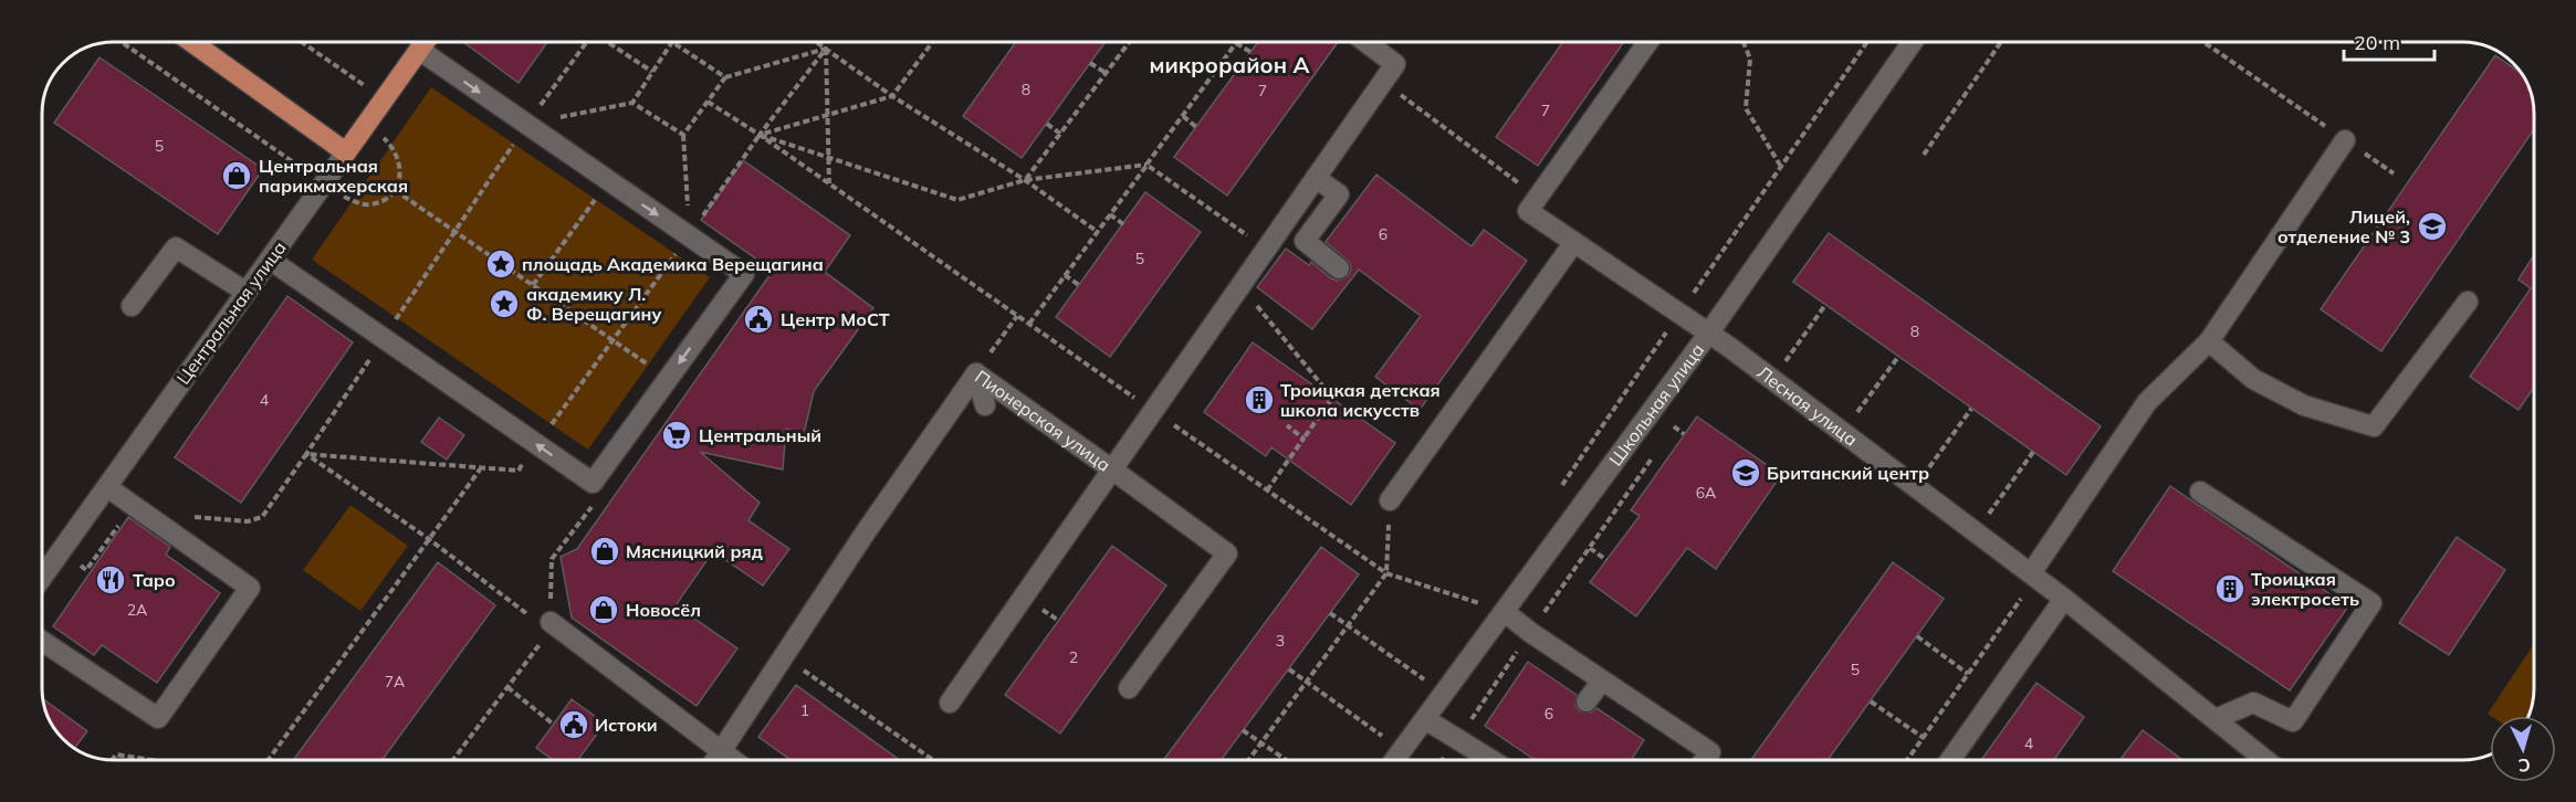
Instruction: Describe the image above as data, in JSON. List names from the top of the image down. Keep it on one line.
{"streets":{"main road":["Центральная улица"],"street":["Школьная улица","Лесная улица","Пионерская улица"]},"crossings":[["Школьная улица","Лесная улица"]],"districts":["микрорайон А"],"places":{"shop":["Центральная парикмахерская","Мясницкий ряд","Новосёл"],"school or university":["Лицей, отделение № 3","Британский центр"],"place":["площадь Академика Верещагина","академику Л. Ф. Верещагину"],"public building":["Центр МоСТ","Истоки"],"building":["Троицкая детская школа искусств","Троицкая электросеть"],"supermarket":["Центральный"],"restaurant":["Таро"]},"house_numbers":["8","7","7","5","6","5","8","4","6А","2А","3","2","5","7А","1","6","4"],"scale_bar":"20 m","north":"bottom"}
